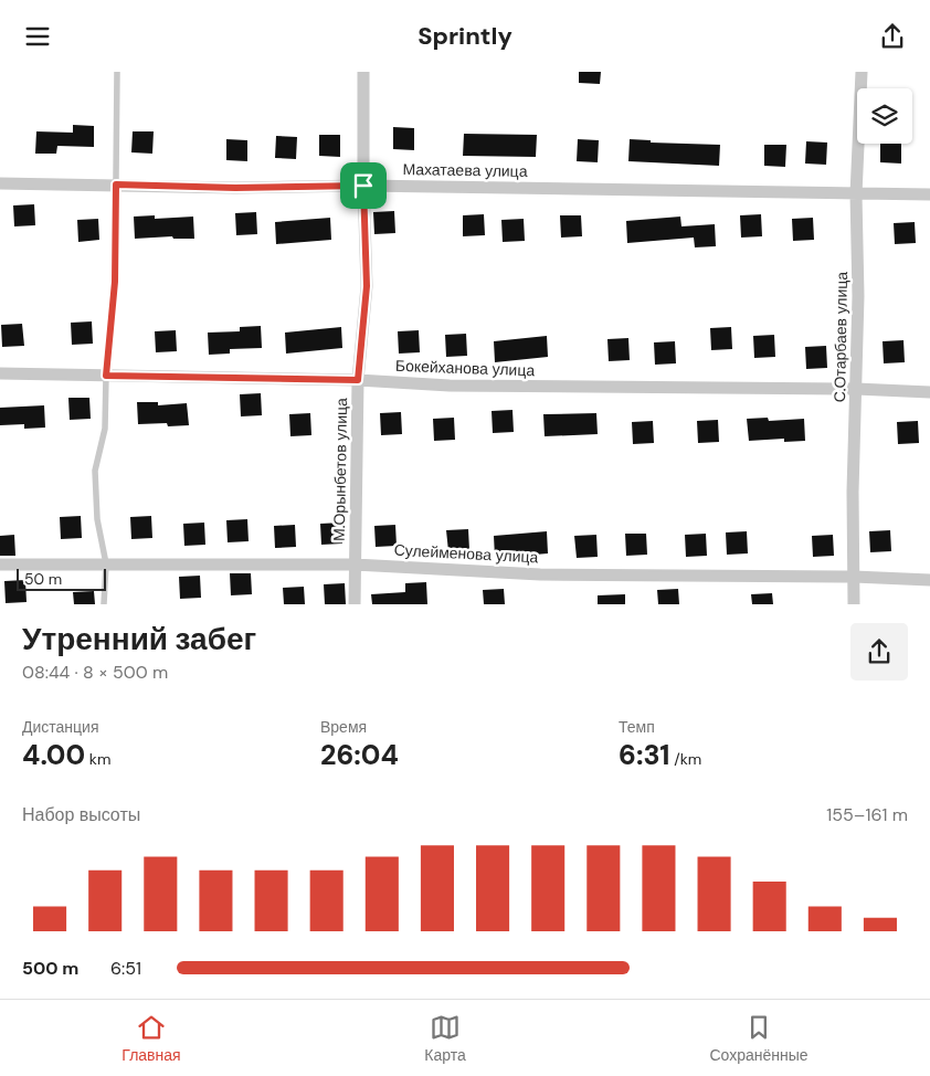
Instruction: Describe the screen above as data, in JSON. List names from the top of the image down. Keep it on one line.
{"streets":{"street":["Махатаева улица","С.Отарбаев улица","Бокейханова улица","М.Орынбетов улица","Сулейменова улица"]},"crossings":[["Махатаева улица","С.Отарбаев улица"],["Махатаева улица","М.Орынбетов улица"],["С.Отарбаев улица","Бокейханова улица"],["С.Отарбаев улица","Сулейменова улица"],["Бокейханова улица","М.Орынбетов улица"],["М.Орынбетов улица","Сулейменова улица"]],"scale_bar":"50 m","page":{"header":"Sprintly","scale":"50 m","heading":["Утренний забег","08:44 · 8 × 500 m"],"stats":[["Дистанция","4.00 km"],["Время","26:04"],["Темп","6:31 /km"]],"chart":["Набор высоты","155–161 m"],"list":[{"name":"500 m","note":"6:51"}],"tabs":["Главная","Карта","Сохранённые"]}}
